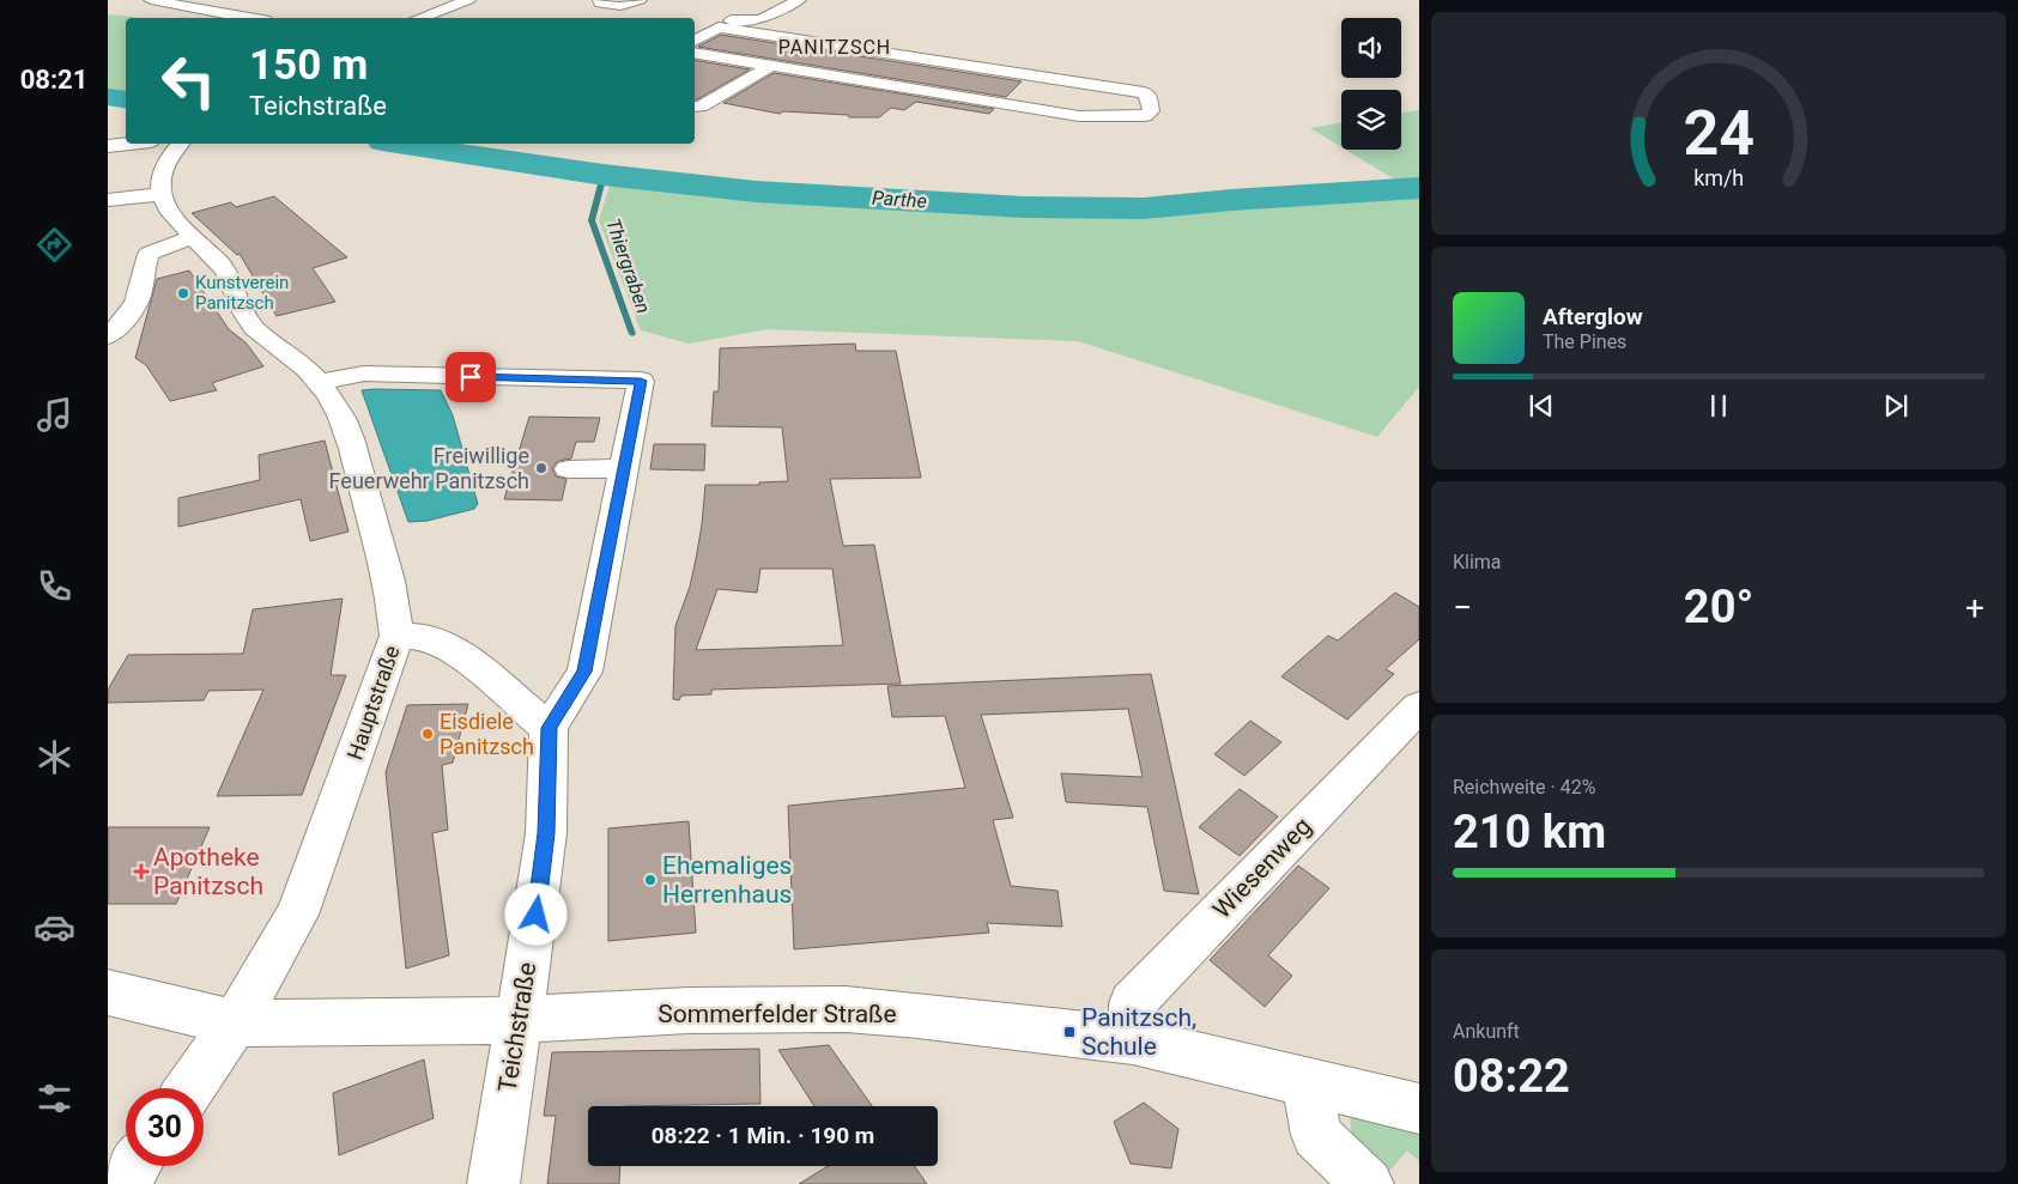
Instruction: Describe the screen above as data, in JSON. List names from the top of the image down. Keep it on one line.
{"streets":{"street":["Hauptstraße","Wiesenweg","Sommerfelder Straße","Teichstraße"]},"crossings":[["Hauptstraße","Sommerfelder Straße"],["Wiesenweg","Sommerfelder Straße"],["Sommerfelder Straße","Teichstraße"]],"districts":["PANITZSCH"],"water":["Parthe","Thiergraben"],"places":{"other":["Kunstverein Panitzsch","Freiwillige Feuerwehr Panitzsch","Eisdiele Panitzsch","Ehemaliges Herrenhaus"],"health":["Apotheke Panitzsch"],"transit":["Panitzsch, Schule"]},"page":{"tabs":"08:21","turn":["150 m","Teichstraße"],"song":["Afterglow","The Pines"],"tile":["Klima",["Reichweite · 42%","210 km"],["Ankunft","08:22"]],"heat":["−","20°","+"],"limit":"30","trip":"08:22 · 1 Min. · 190 m","gauge":["24","km/h"]}}
